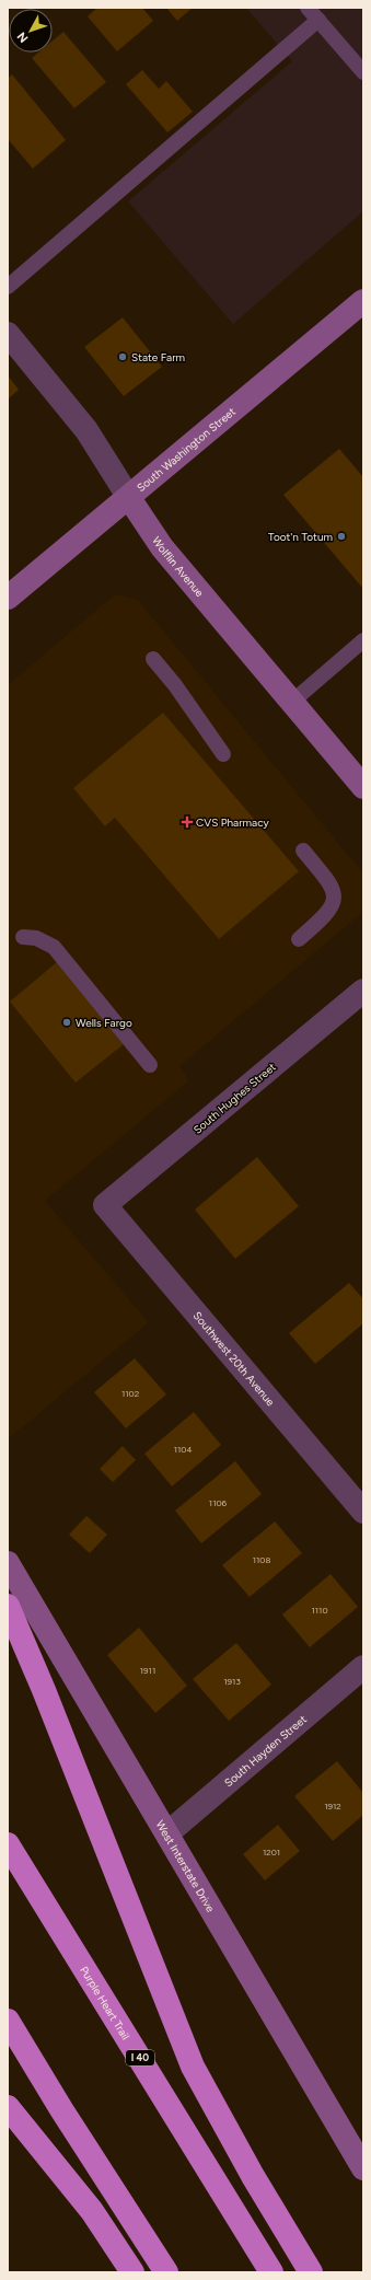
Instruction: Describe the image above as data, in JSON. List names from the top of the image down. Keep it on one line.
{"streets":{"highway":["Purple Heart Trail","I 40"],"main road":["South Washington Street","Wolflin Avenue","West Interstate Drive"],"street":["South Hughes Street","Southwest 20th Avenue","South Hayden Street"]},"crossings":[["South Washington Street","Wolflin Avenue"],["South Hughes Street","Southwest 20th Avenue"],["South Hayden Street","West Interstate Drive"]],"places":{"other":["State Farm","Toot'n Totum","Wells Fargo"],"health":["CVS Pharmacy"]},"house_numbers":["1102","1104","1106","1108","1110","1911","1913","1912","1201"],"north":"bottom left"}
